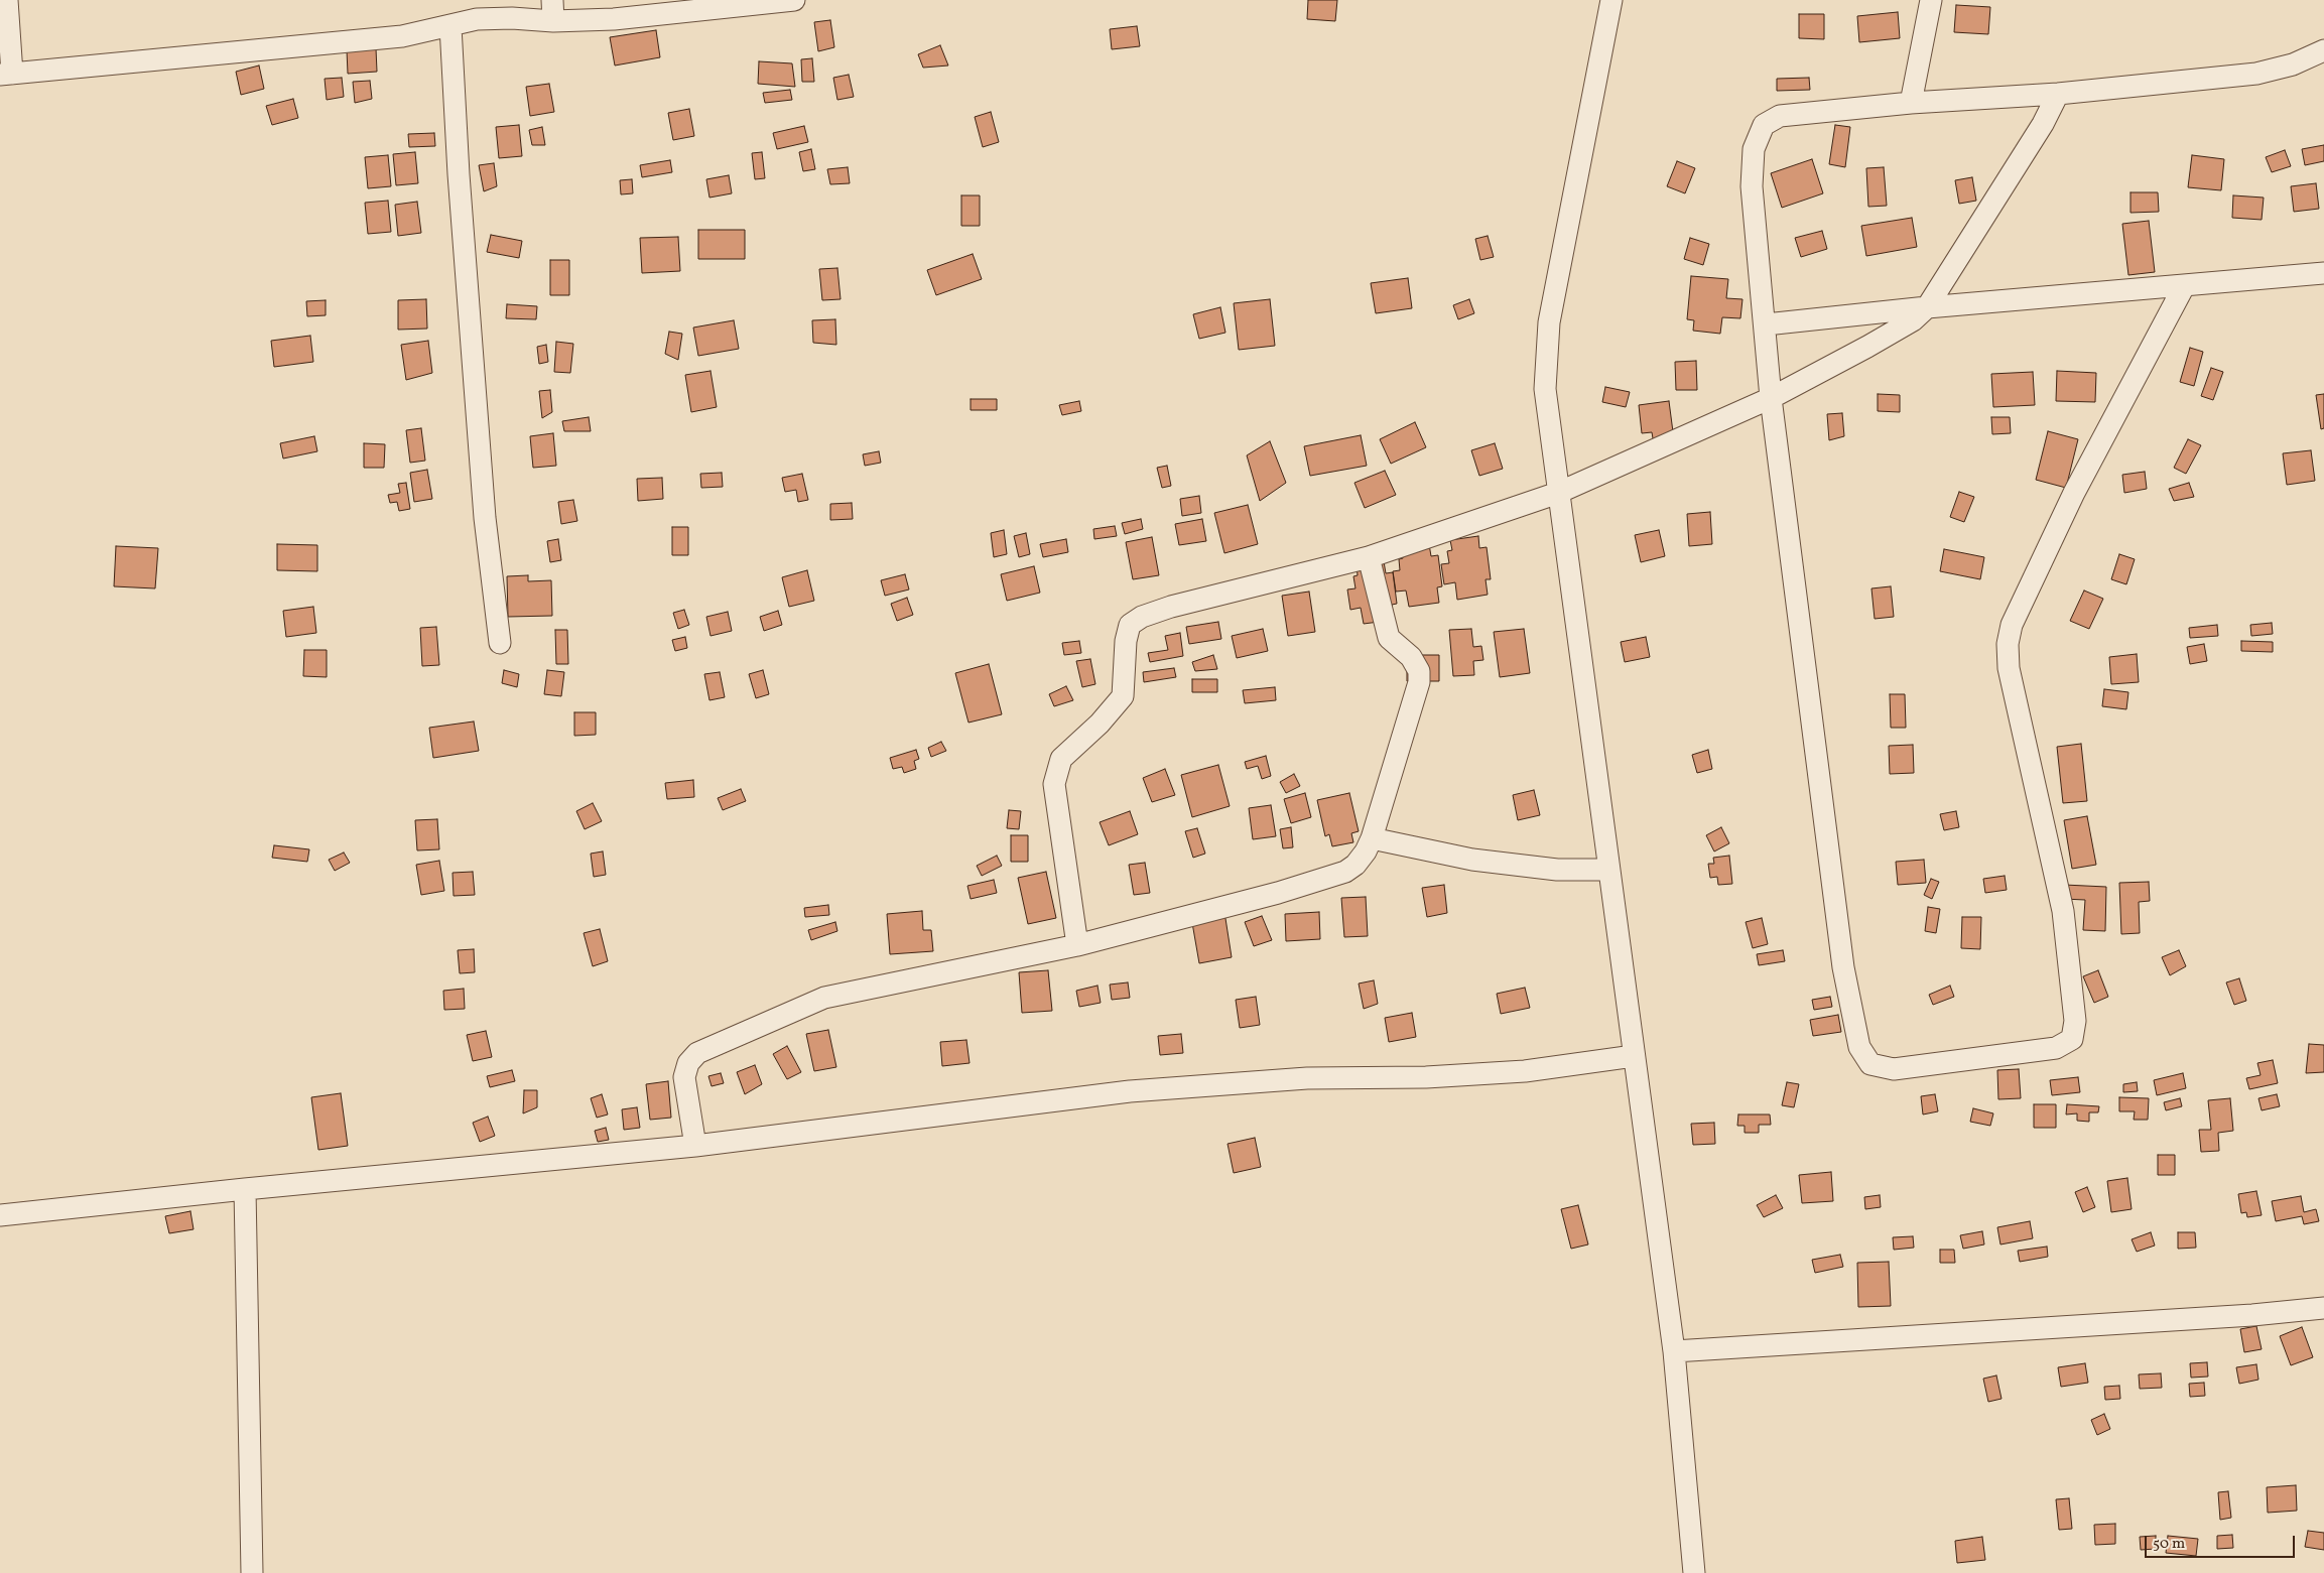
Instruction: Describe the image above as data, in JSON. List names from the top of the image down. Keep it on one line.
{"scale_bar":"50 m"}
